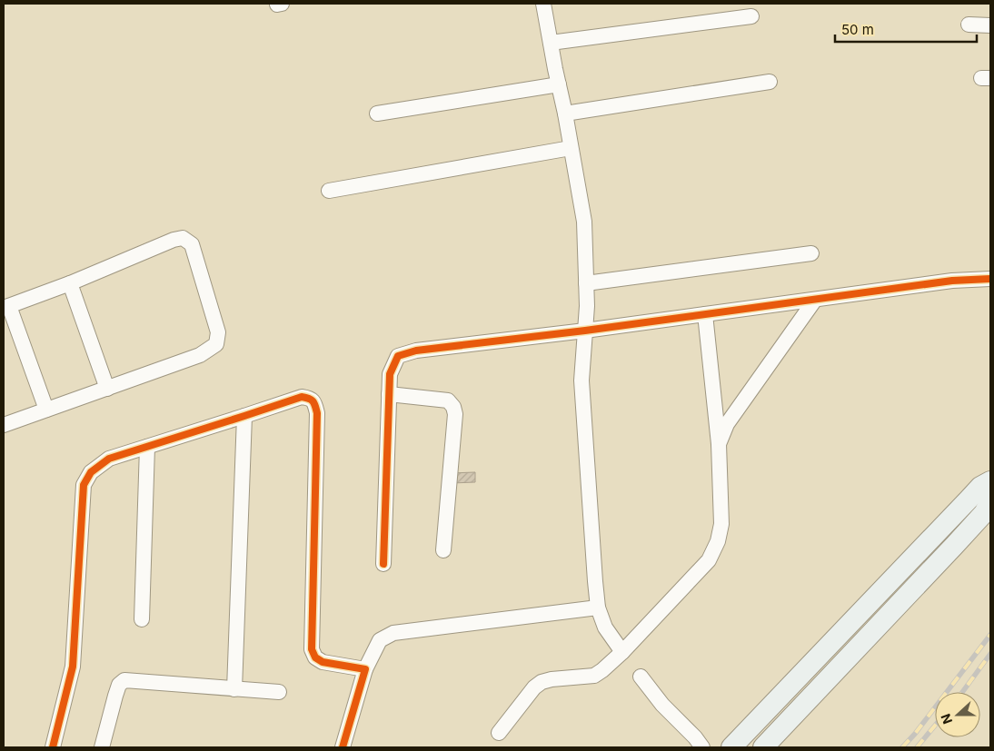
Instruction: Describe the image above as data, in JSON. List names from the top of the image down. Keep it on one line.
{"scale_bar":"50 m","north":"left"}
